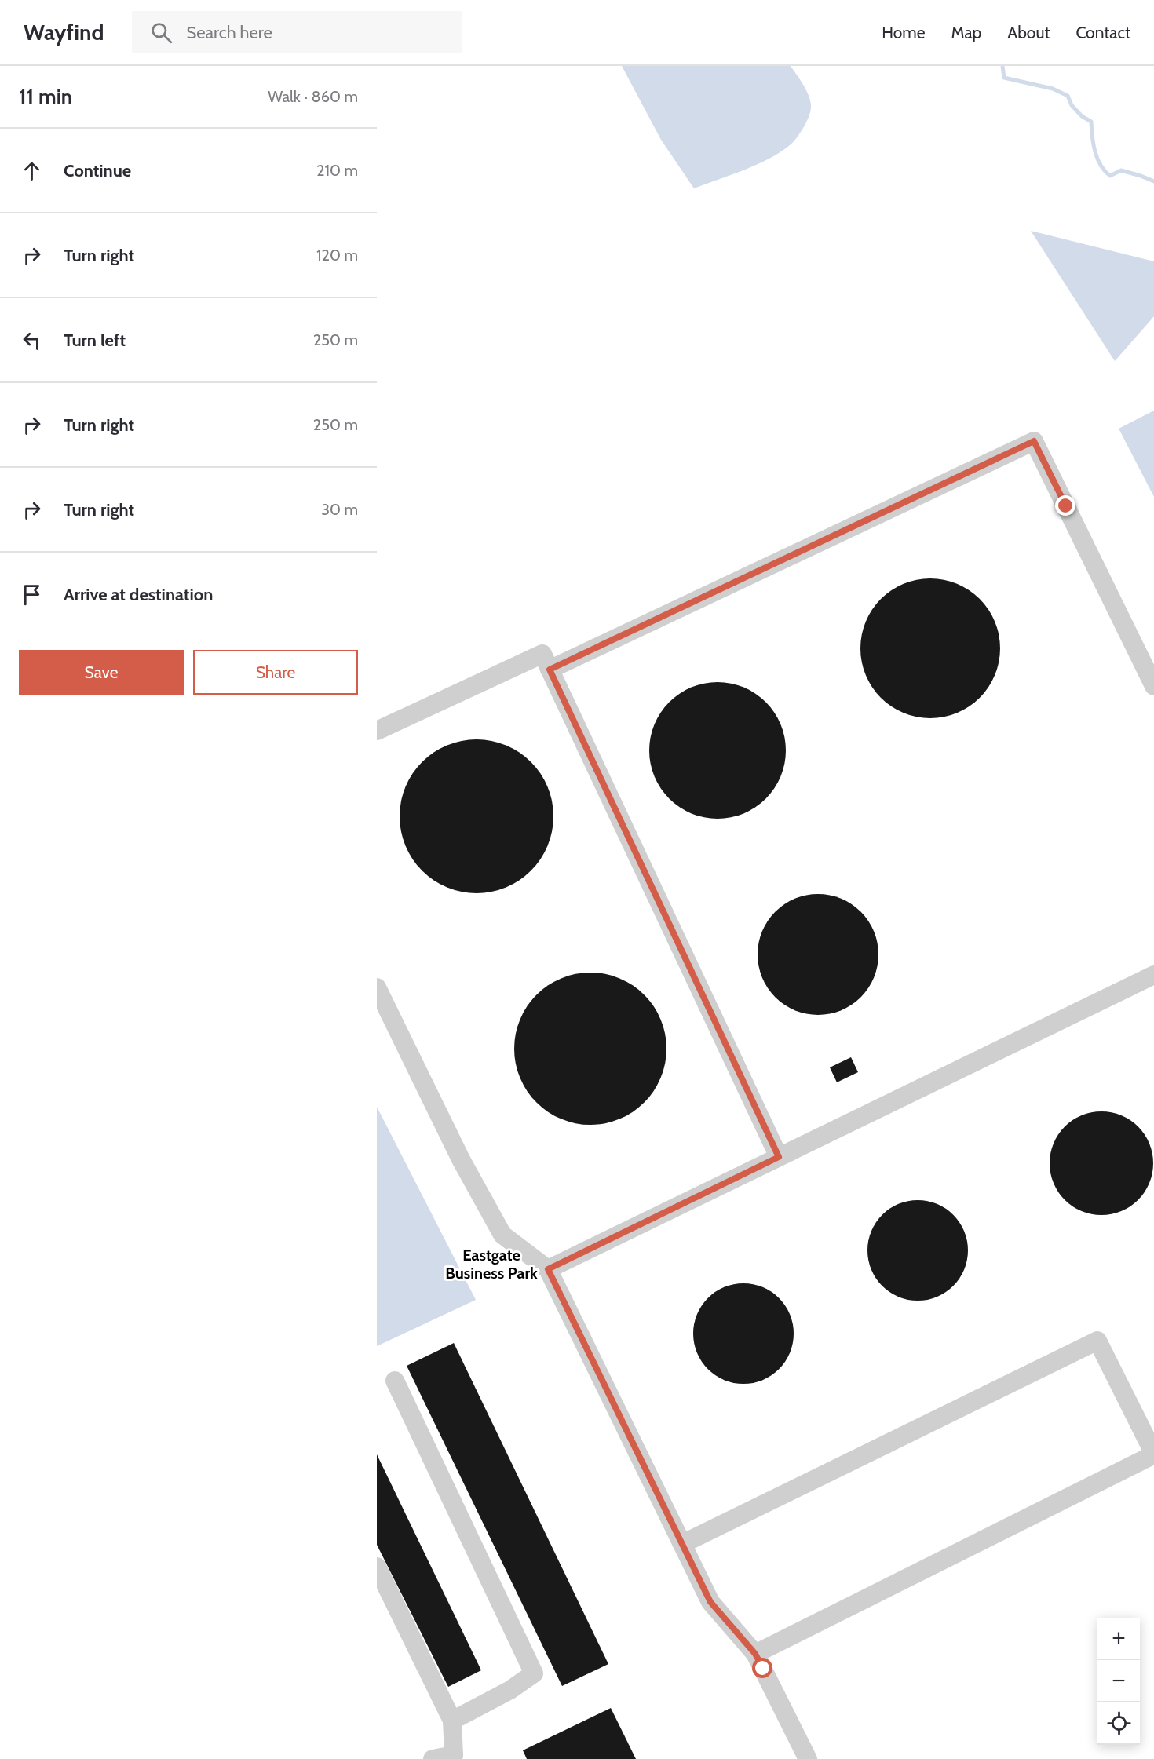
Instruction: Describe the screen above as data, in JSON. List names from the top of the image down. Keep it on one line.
{"districts":["Eastgate Business Park"],"page":{"header":"Wayfind","search":"Search here","nav":["Home","Map","About","Contact"],"heading":["11 min","Walk · 860 m"],"list":[["Continue","210 m"],["Turn right","120 m"],["Turn left","250 m"],["Turn right","250 m"],["Turn right","30 m"],"Arrive at destination"],"buttons":["Save","Share"],"map_buttons":["+","−"]}}
